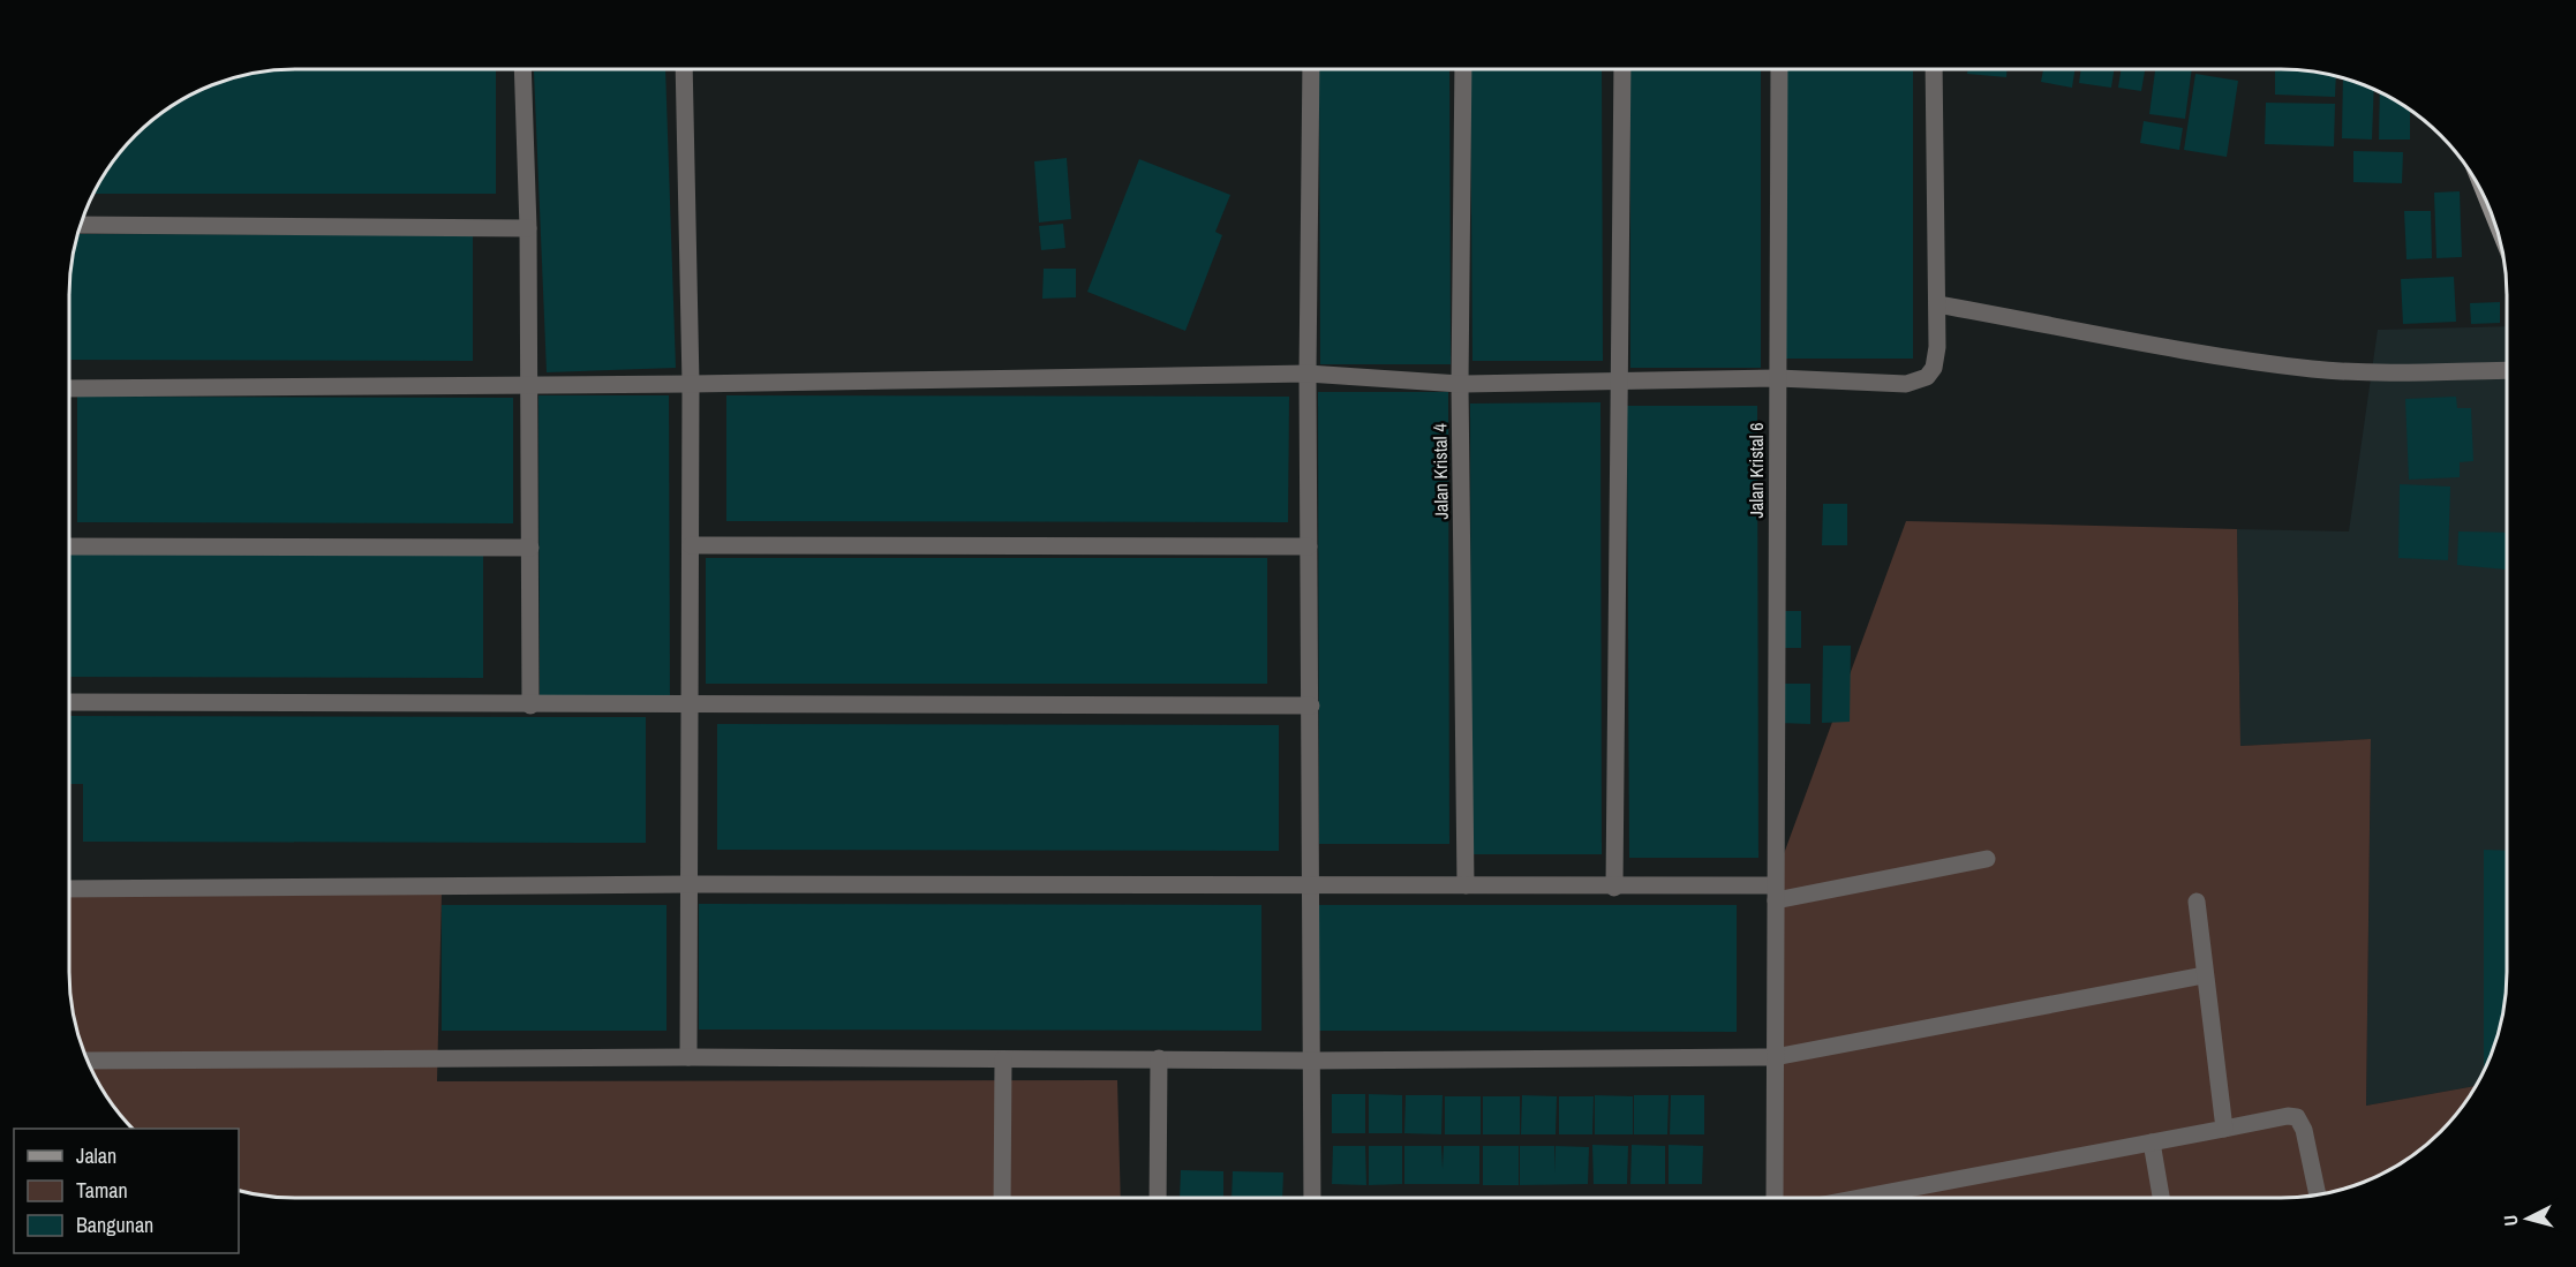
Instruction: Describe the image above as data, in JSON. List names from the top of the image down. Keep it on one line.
{"streets":{"street":["Jalan Kristal 6","Jalan Kristal 4"]},"legend":["Jalan","Taman","Bangunan"],"north":"left"}
